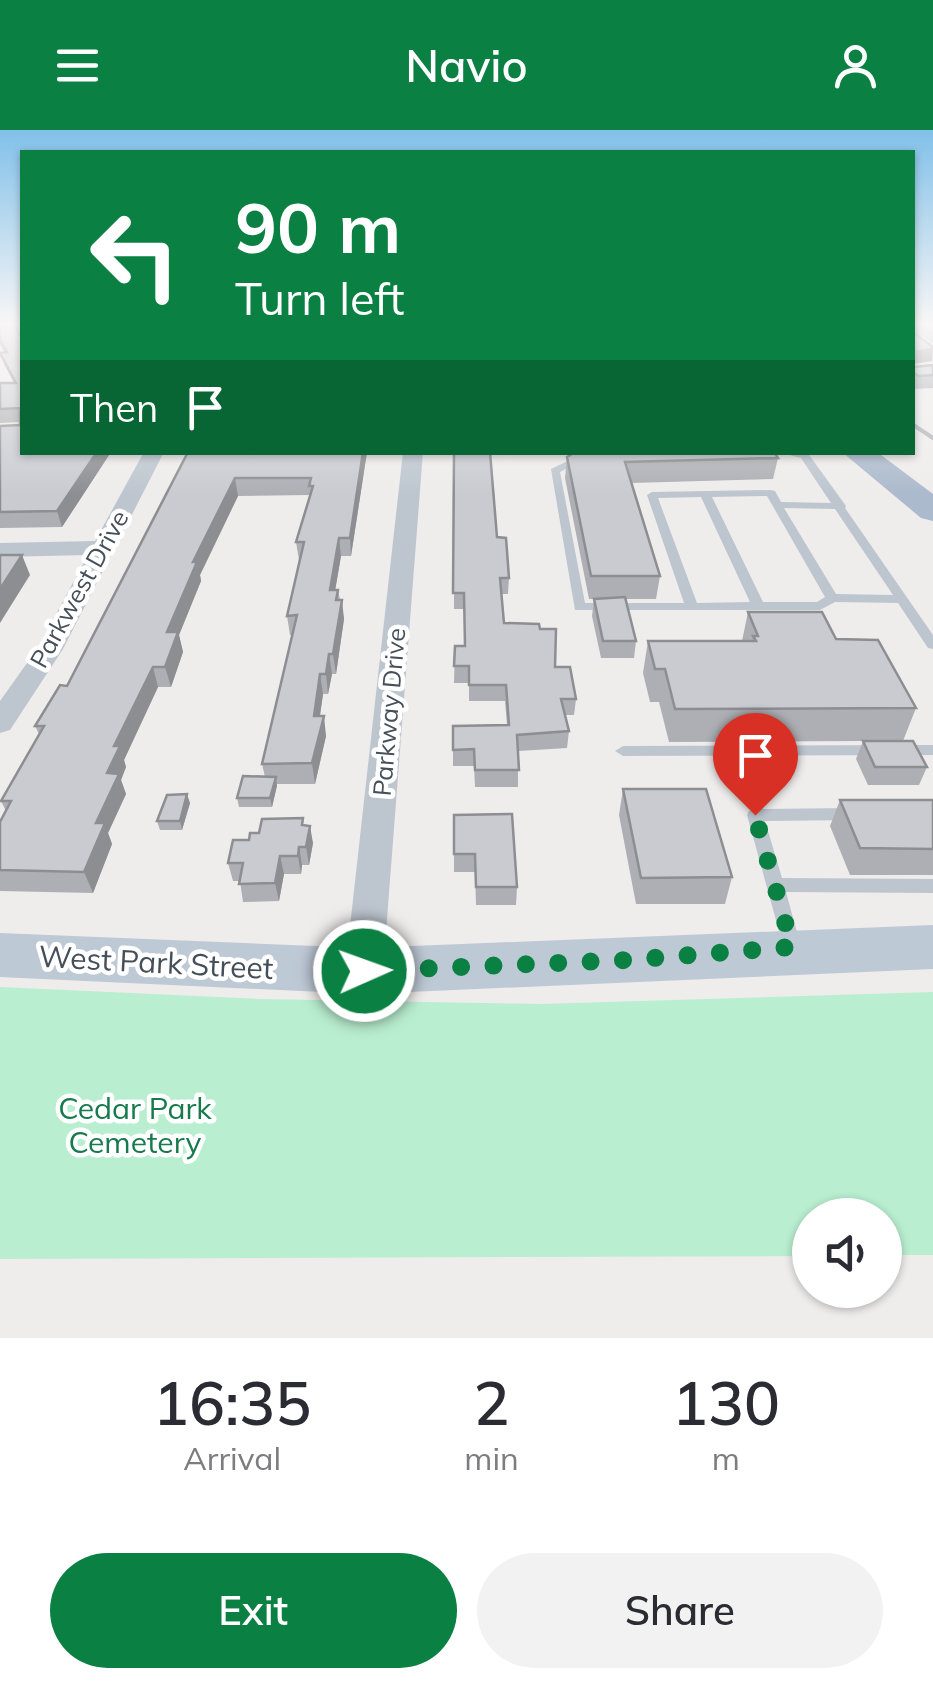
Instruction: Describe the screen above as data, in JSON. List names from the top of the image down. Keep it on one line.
{"streets":{"street":["Parkwest Drive","Parkway Drive","West Park Street"]},"crossings":[["Parkway Drive","West Park Street"]],"parks":["Cedar Park Cemetery"],"page":{"header":"Navio","turn":["90 m","Turn left"],"then":"Then","eta":["16:35","Arrival","2","min","130","m"],"buttons":["Exit","Share"]}}
